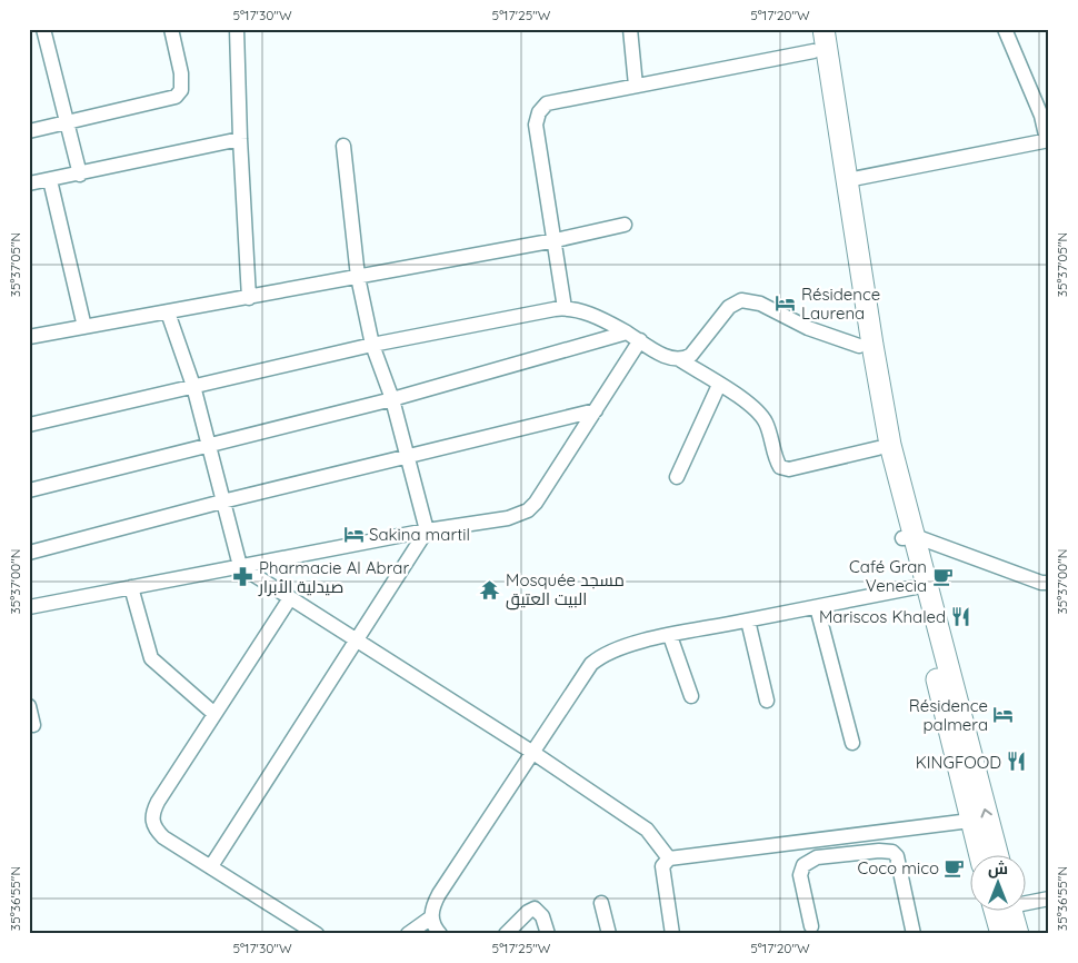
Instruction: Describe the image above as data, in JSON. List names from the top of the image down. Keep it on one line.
{"places":{"hotel":["Résidence Laurena","Sakina martil","Résidence palmera"],"cafe":["Café Gran Venecia","Coco mico"],"pharmacy":["Pharmacie Al Abrar صيدلية الأبرار"],"temple":["Mosquée مسجد البيت العتيق"],"restaurant":["Mariscos Khaled","KINGFOOD"]},"north":"top","coordinates":["5°17'30\"W","5°17'25\"W","5°17'20\"W","35°37'05\"N","35°37'00\"N","35°36'55\"N"]}
